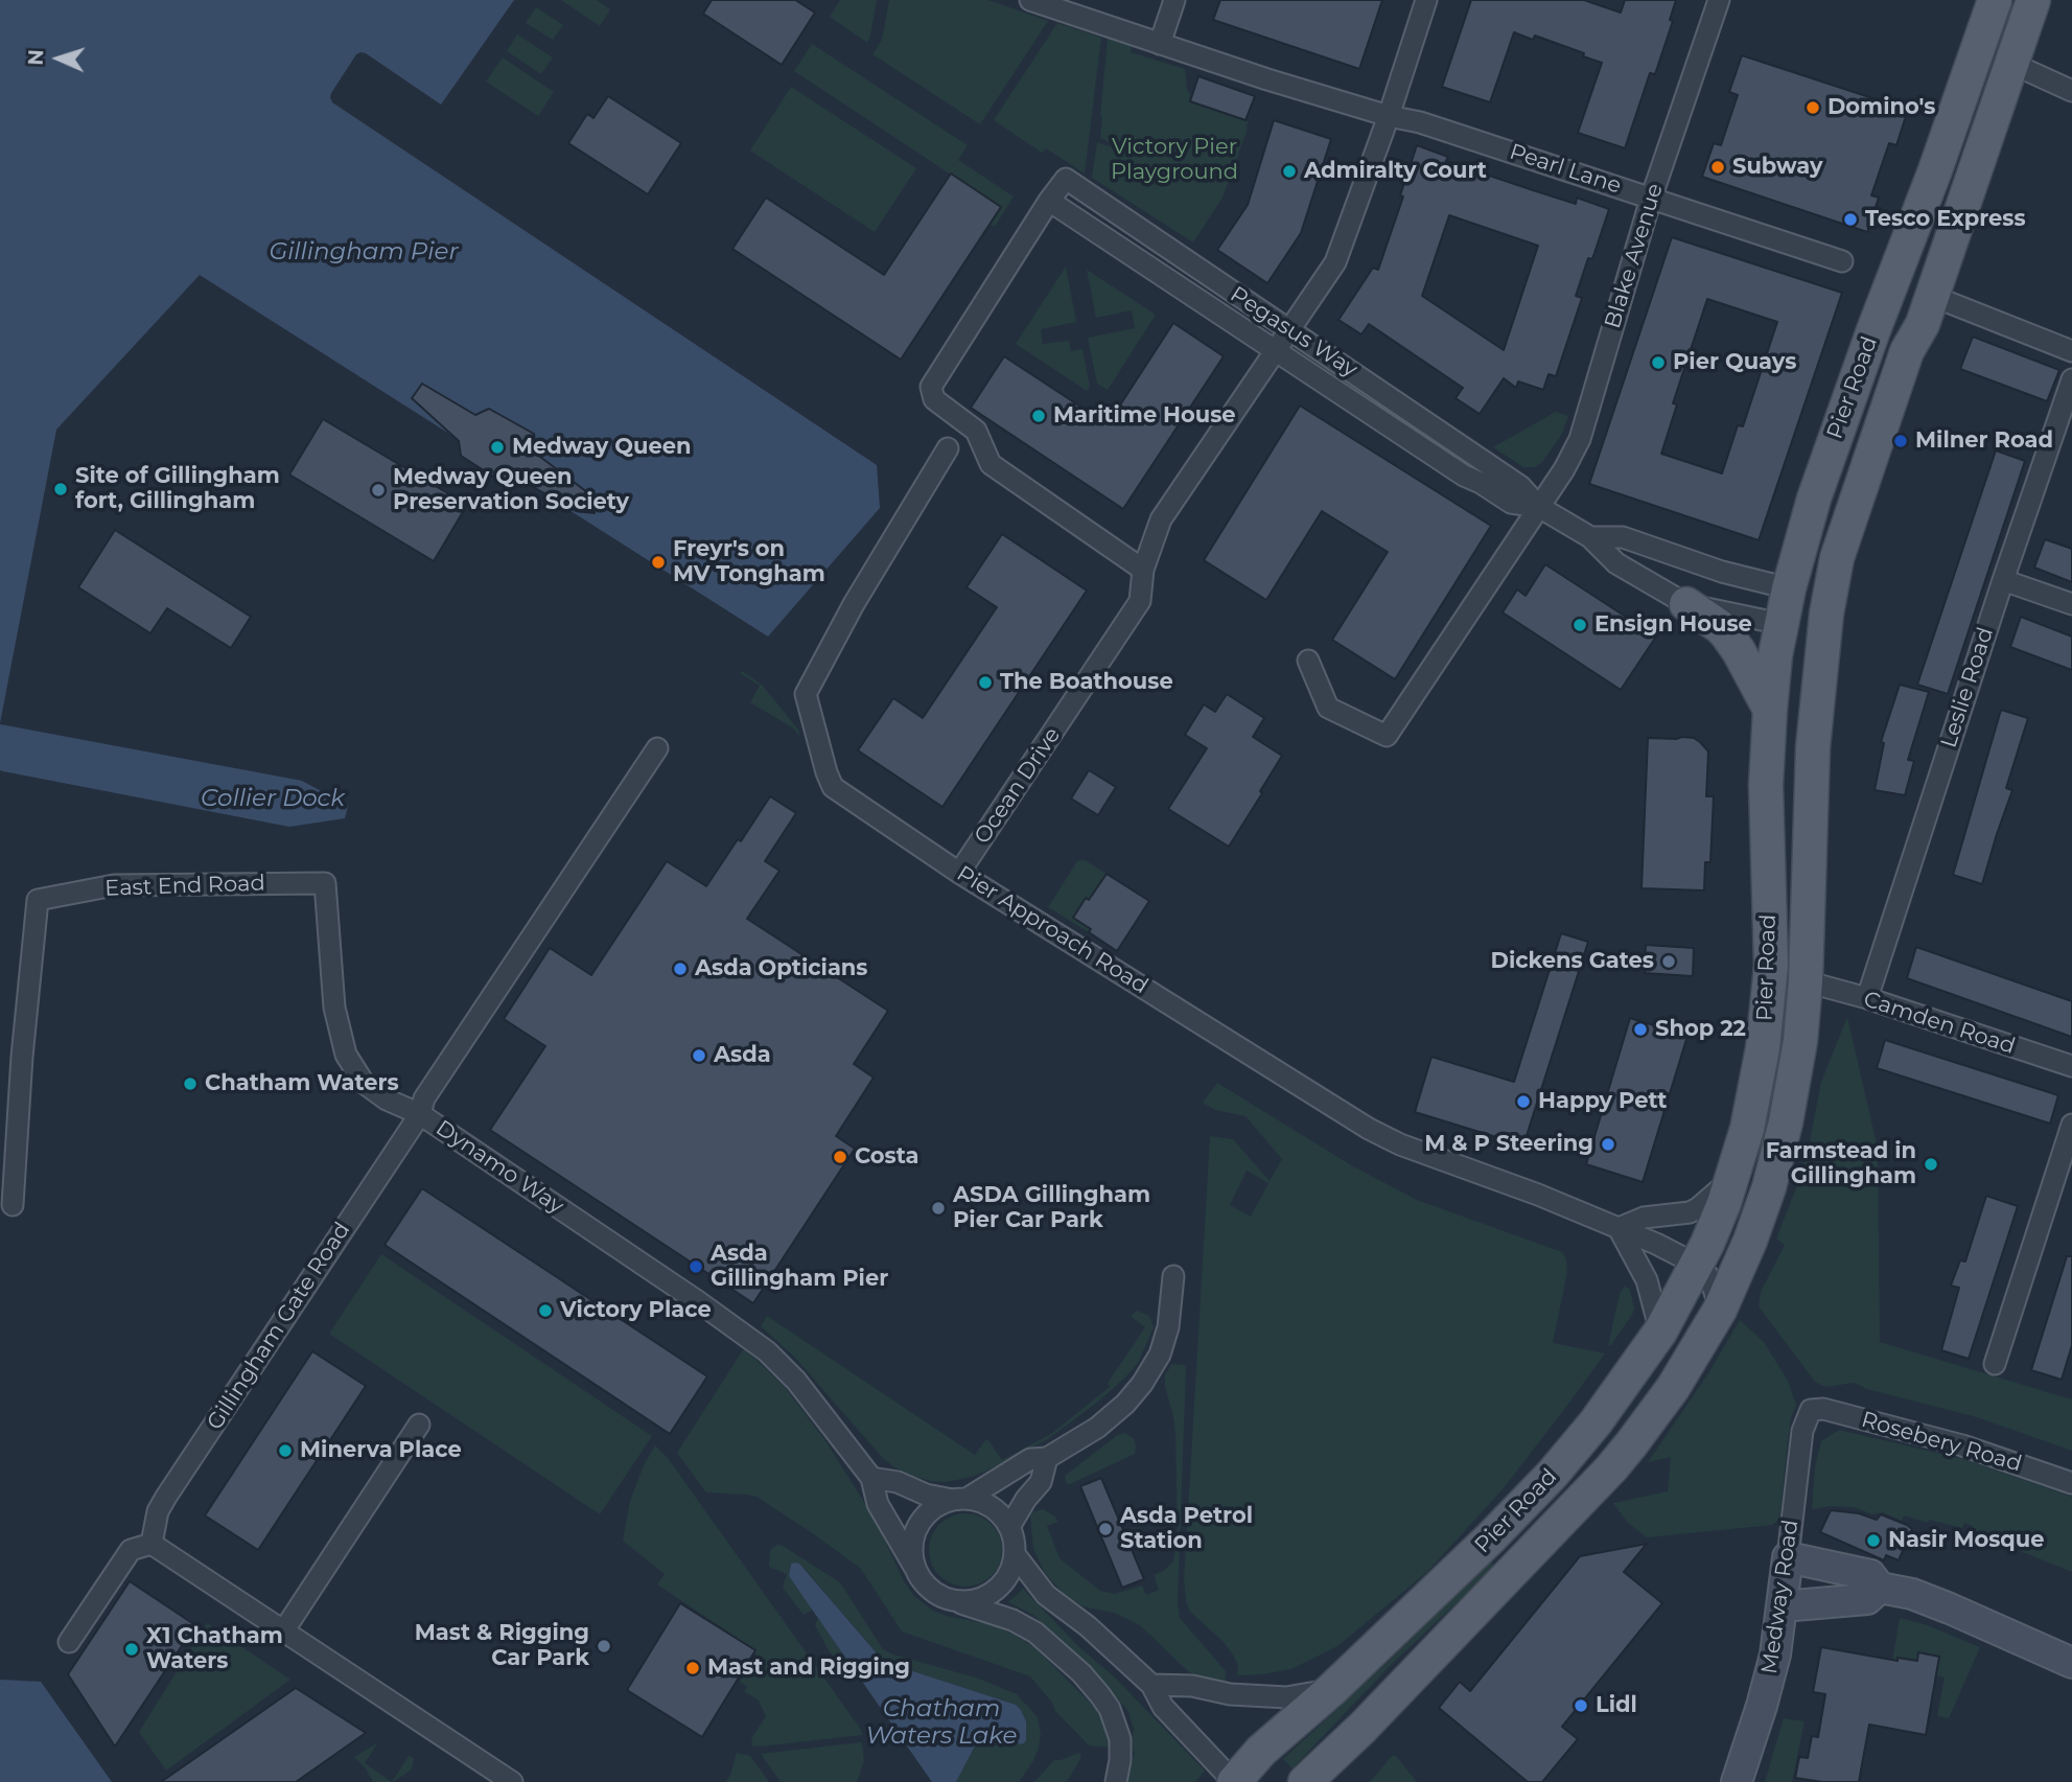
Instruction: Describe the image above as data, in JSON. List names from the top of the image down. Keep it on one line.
{"streets":{"main road":["Pegasus Way","Pier Road"],"street":["Pearl Lane","Blake Avenue","Leslie Road","Ocean Drive","East End Road","Pier Approach Road","Camden Road","Dynamo Way","Gillingham Gate Road","Rosebery Road","Medway Road"]},"crossings":[["Pearl Lane","Blake Avenue"],["Pearl Lane","Ocean Drive"],["Blake Avenue","Pegasus Way"],["Pegasus Way","Pier Road"],["Pegasus Way","Ocean Drive"],["Pier Road","Pier Approach Road"],["Pier Road","Camden Road"],["Leslie Road","Camden Road"],["Ocean Drive","Pier Approach Road"],["East End Road","Dynamo Way"],["East End Road","Gillingham Gate Road"],["Dynamo Way","Gillingham Gate Road"],["Rosebery Road","Medway Road"]],"water":["Gillingham Pier","Collier Dock","Chatham Waters Lake"],"parks":["Victory Pier Playground"],"places":["Domino's","Subway","Admiralty Court","Tesco Express","Pier Quays","Maritime House","Milner Road","Medway Queen","Site of Gillingham fort, Gillingham","Medway Queen Preservation Society","Freyr's on MV Tongham","Ensign House","The Boathouse","Dickens Gates","Asda Opticians","Shop 22","Asda","Chatham Waters","Happy Pett","M & P Steering","Costa","Farmstead in Gillingham","ASDA Gillingham Pier Car Park","Asda Gillingham Pier","Victory Place","Minerva Place","Asda Petrol Station","Nasir Mosque","Mast & Rigging Car Park","X1 Chatham Waters","Mast and Rigging","Lidl"],"north":"left"}
